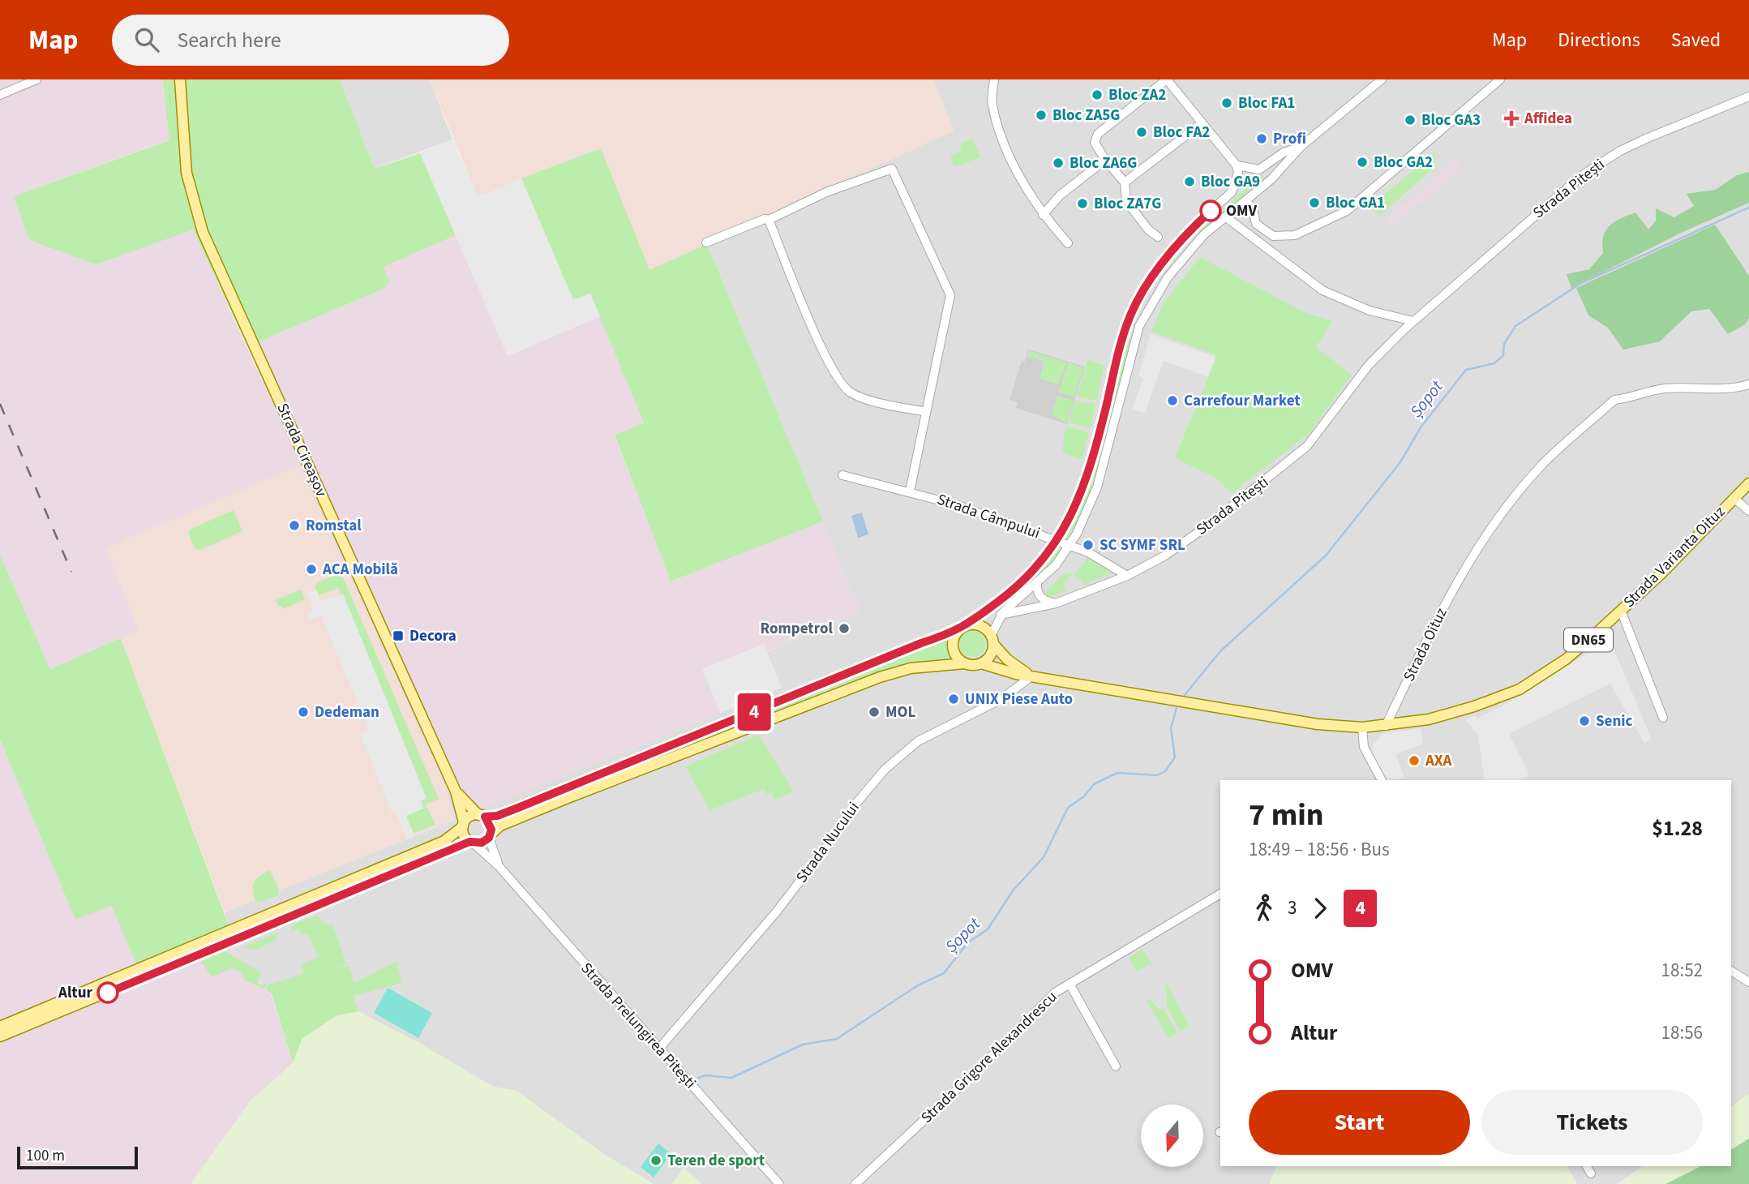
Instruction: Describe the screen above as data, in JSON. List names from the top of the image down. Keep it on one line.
{"streets":{"main road":["Strada Cireașov","Strada Varianta Oituz","DN65"],"street":["Strada Pitești","Strada Câmpului","Strada Oituz","Strada Nucului","Strada Prelungirea Pitești","Strada Grigore Alexandrescu"]},"crossings":[["Strada Pitești","Strada Câmpului"],["Strada Cireașov","Strada Prelungirea Pitești"],["Strada Varianta Oituz","DN65"],["Strada Varianta Oituz","Strada Oituz"],["DN65","Strada Oituz"],["DN65","Strada Nucului"],["Strada Nucului","Strada Prelungirea Pitești"]],"water":["Șopot"],"places":{"other":["Bloc ZA2","Bloc FA1","Bloc ZA5G","Bloc GA3","Bloc FA2","Profi","Bloc GA2","Bloc ZA6G","Bloc GA9","Bloc GA1","Bloc ZA7G","OMV","Carrefour Market","Romstal","SC SYMF SRL","ACA Mobilă","Rompetrol","UNIX Piese Auto","Dedeman","MOL","Senic","AXA","Altur","Teren de sport"],"health":["Affidea"],"transit":["Decora"]},"lines":["bus line 4"],"scale_bar":"100 m","north":"bottom","page":{"header":"Map","search":"Search here","nav":["Map","Directions","Saved"],"on_map":"4","heading":["7 min","18:49 – 18:56 · Bus","$1.28"],"legs":["3","4"],"list":[{"name":"OMV","value":"18:52"},{"name":"Altur","value":"18:56"}],"buttons":["Start","Tickets"],"scale":"100 m"}}
